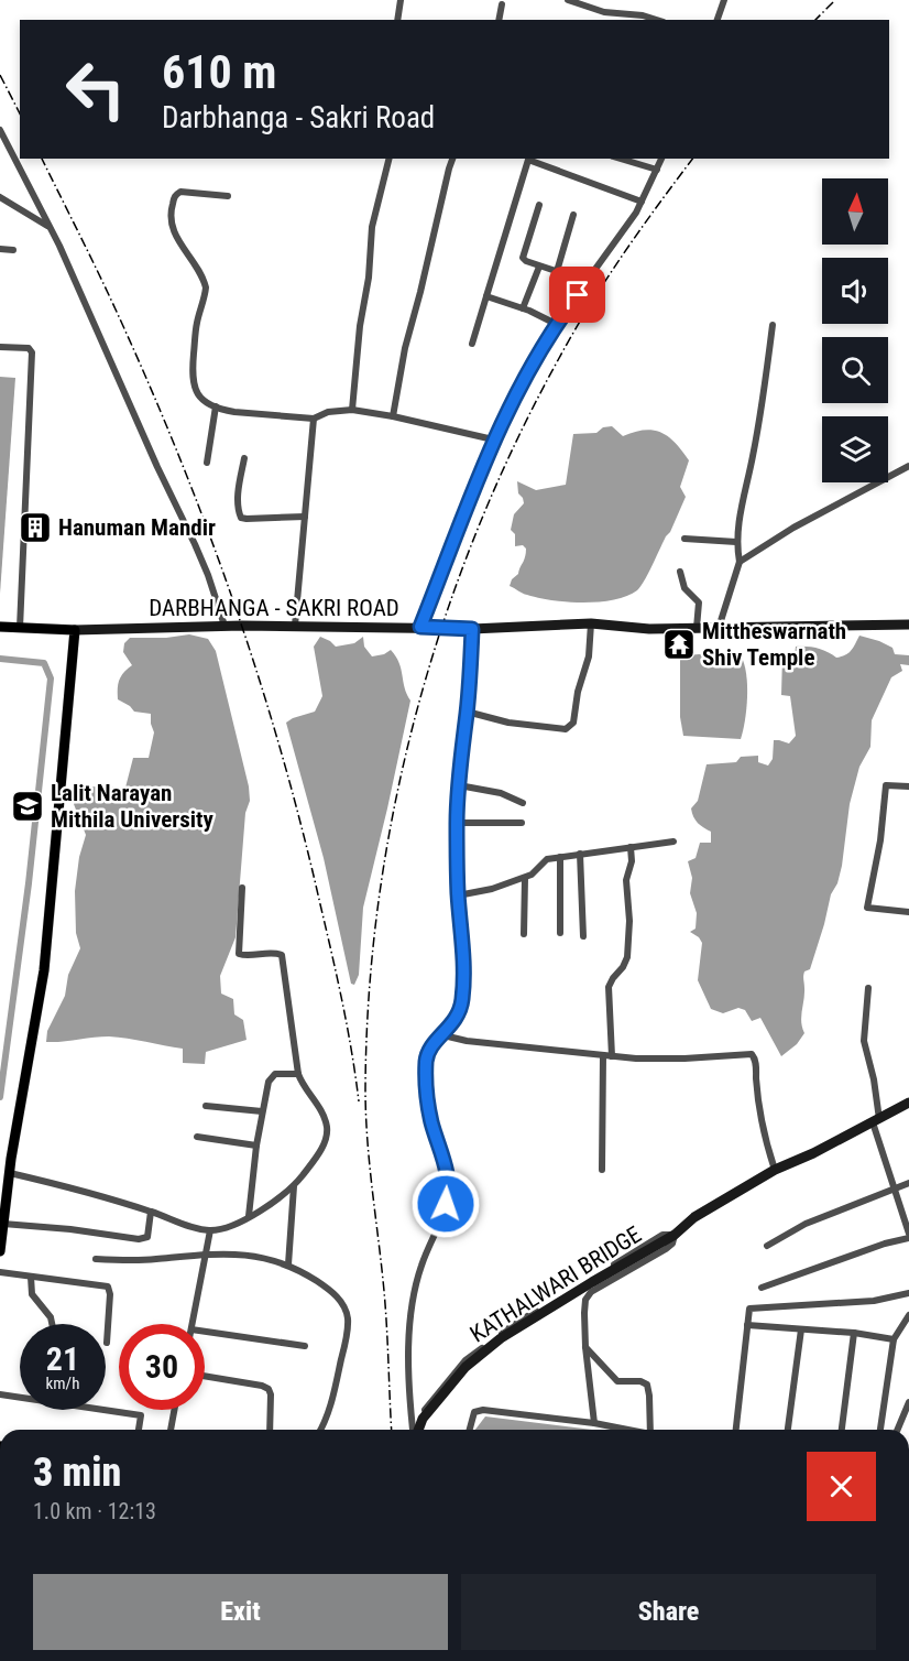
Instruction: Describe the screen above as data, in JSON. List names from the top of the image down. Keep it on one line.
{"streets":{"main road":["DARBHANGA - SAKRI ROAD","KATHALWARI BRIDGE"]},"places":{"building":["Hanuman Mandir"],"temple":["Mittheswarnath Shiv Temple"],"school or university":["Lalit Narayan Mithila University"]},"north":"top","page":{"turn":["610 m","Darbhanga - Sakri Road"],"speed":"21 km/h","limit":"30","heading":["3 min","1.0 km · 12:13"],"buttons":["Exit","Share"]}}
